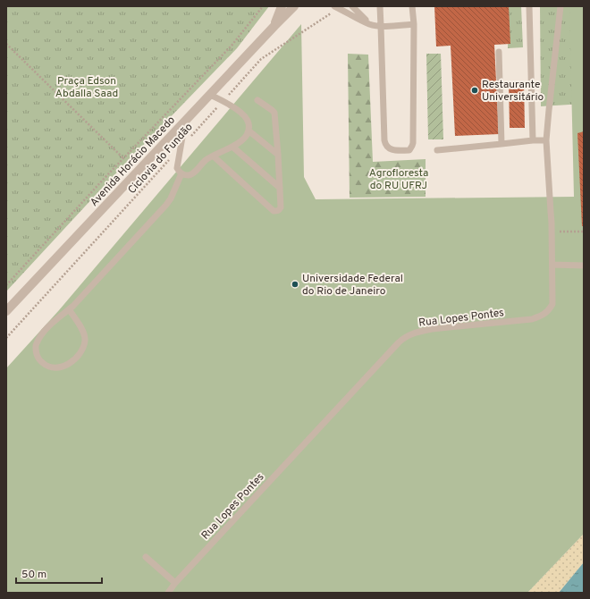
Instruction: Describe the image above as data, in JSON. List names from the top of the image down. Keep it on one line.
{"streets":{"street":["Avenida Horácio Macedo"],"lane":["Rua Lopes Pontes"],"path":["Ciclovia do Fundão"]},"parks":["Praça Edson Abdalla Saad","Agrofloresta do RU UFRJ"],"places":["Restaurante Universitário","Universidade Federal do Rio de Janeiro"],"scale_bar":"50 m"}
